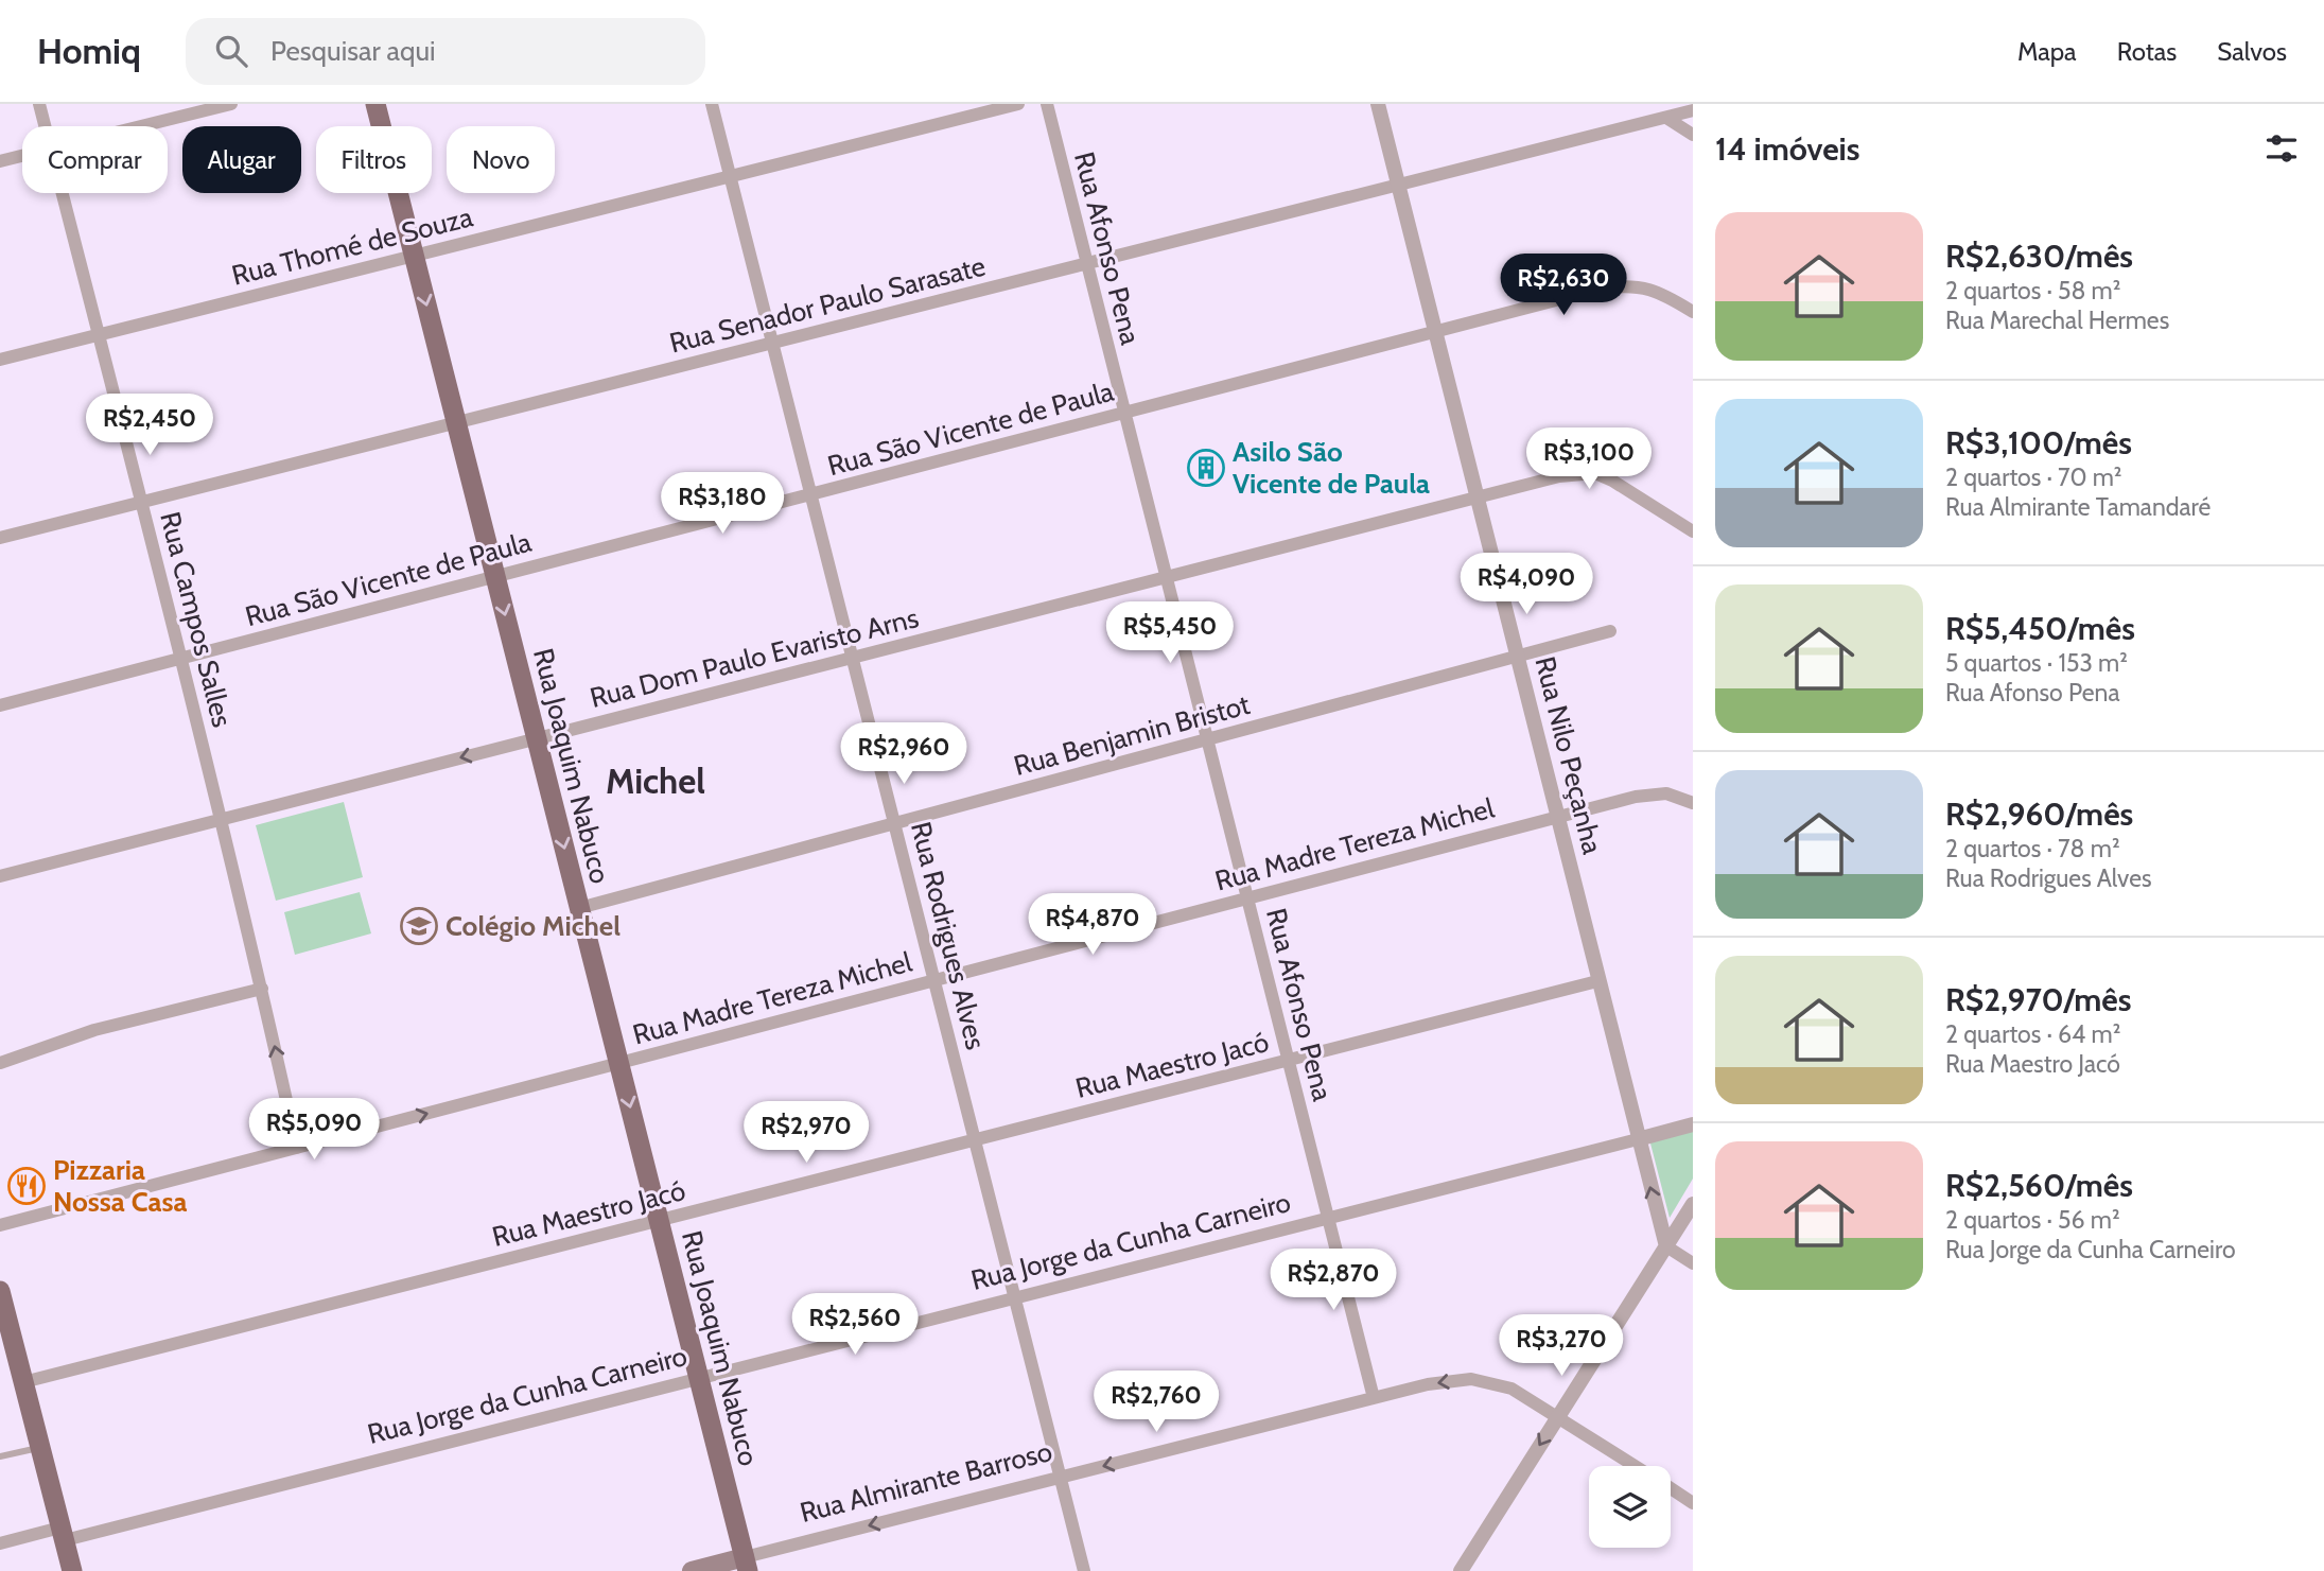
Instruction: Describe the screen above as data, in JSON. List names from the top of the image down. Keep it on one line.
{"streets":{"main road":["Rua Joaquim Nabuco","Rua Almirante Barroso"],"street":["Rua Thomé de Souza","Rua Afonso Pena","Rua Senador Paulo Sarasate","Rua São Vicente de Paula","Rua Campos Salles","Rua Dom Paulo Evaristo Arns","Rua Benjamin Bristot","Rua Nilo Peçanha","Rua Madre Tereza Michel","Rua Rodrigues Alves","Rua Maestro Jacó","Rua Jorge da Cunha Carneiro"]},"crossings":[["Rua Thomé de Souza","Rua Campos Salles"],["Rua Thomé de Souza","Rua Joaquim Nabuco"],["Rua Thomé de Souza","Rua Rodrigues Alves"],["Rua Afonso Pena","Rua Senador Paulo Sarasate"],["Rua Afonso Pena","Rua São Vicente de Paula"],["Rua Afonso Pena","Rua Dom Paulo Evaristo Arns"],["Rua Afonso Pena","Rua Benjamin Bristot"],["Rua Afonso Pena","Rua Madre Tereza Michel"],["Rua Afonso Pena","Rua Maestro Jacó"],["Rua Afonso Pena","Rua Jorge da Cunha Carneiro"],["Rua Afonso Pena","Rua Almirante Barroso"],["Rua Senador Paulo Sarasate","Rua Campos Salles"],["Rua Senador Paulo Sarasate","Rua Nilo Peçanha"],["Rua Senador Paulo Sarasate","Rua Joaquim Nabuco"],["Rua Senador Paulo Sarasate","Rua Rodrigues Alves"],["Rua São Vicente de Paula","Rua Campos Salles"],["Rua São Vicente de Paula","Rua Nilo Peçanha"],["Rua São Vicente de Paula","Rua Joaquim Nabuco"],["Rua São Vicente de Paula","Rua Rodrigues Alves"],["Rua Campos Salles","Rua Dom Paulo Evaristo Arns"],["Rua Campos Salles","Rua Madre Tereza Michel"],["Rua Dom Paulo Evaristo Arns","Rua Nilo Peçanha"],["Rua Dom Paulo Evaristo Arns","Rua Joaquim Nabuco"],["Rua Dom Paulo Evaristo Arns","Rua Rodrigues Alves"],["Rua Benjamin Bristot","Rua Nilo Peçanha"],["Rua Benjamin Bristot","Rua Joaquim Nabuco"],["Rua Benjamin Bristot","Rua Rodrigues Alves"],["Rua Nilo Peçanha","Rua Madre Tereza Michel"],["Rua Nilo Peçanha","Rua Maestro Jacó"],["Rua Nilo Peçanha","Rua Jorge da Cunha Carneiro"],["Rua Joaquim Nabuco","Rua Madre Tereza Michel"],["Rua Joaquim Nabuco","Rua Maestro Jacó"],["Rua Joaquim Nabuco","Rua Jorge da Cunha Carneiro"],["Rua Joaquim Nabuco","Rua Almirante Barroso"],["Rua Madre Tereza Michel","Rua Rodrigues Alves"],["Rua Rodrigues Alves","Rua Maestro Jacó"],["Rua Rodrigues Alves","Rua Jorge da Cunha Carneiro"],["Rua Rodrigues Alves","Rua Almirante Barroso"]],"one_way":["Rua Joaquim Nabuco","Rua Almirante Barroso"],"districts":["Michel"],"places":{"building":["Asilo São Vicente de Paula"],"school or university":["Colégio Michel"],"restaurant":["Pizzaria Nossa Casa"]},"page":{"header":"Homiq","search":"Pesquisar aqui","nav":["Mapa","Rotas","Salvos"],"heading":"14 imóveis","chip":["Comprar","Alugar","Filtros","Novo"],"list":[{"name":"R$2,630/mês","note":"2 quartos · 58 m² · Rua Marechal Hermes"},{"name":"R$3,100/mês","note":"2 quartos · 70 m² · Rua Almirante Tamandaré"},{"name":"R$5,450/mês","note":"5 quartos · 153 m² · Rua Afonso Pena"},{"name":"R$2,960/mês","note":"2 quartos · 78 m² · Rua Rodrigues Alves"},{"name":"R$2,970/mês","note":"2 quartos · 64 m² · Rua Maestro Jacó"},{"name":"R$2,560/mês","note":"2 quartos · 56 m² · Rua Jorge da Cunha Carneiro"}],"price":["R$2,630","R$2,450","R$3,100","R$3,180","R$4,090","R$5,450","R$2,960","R$4,870","R$5,090","R$2,970","R$2,870","R$2,560","R$3,270","R$2,760"]}}
